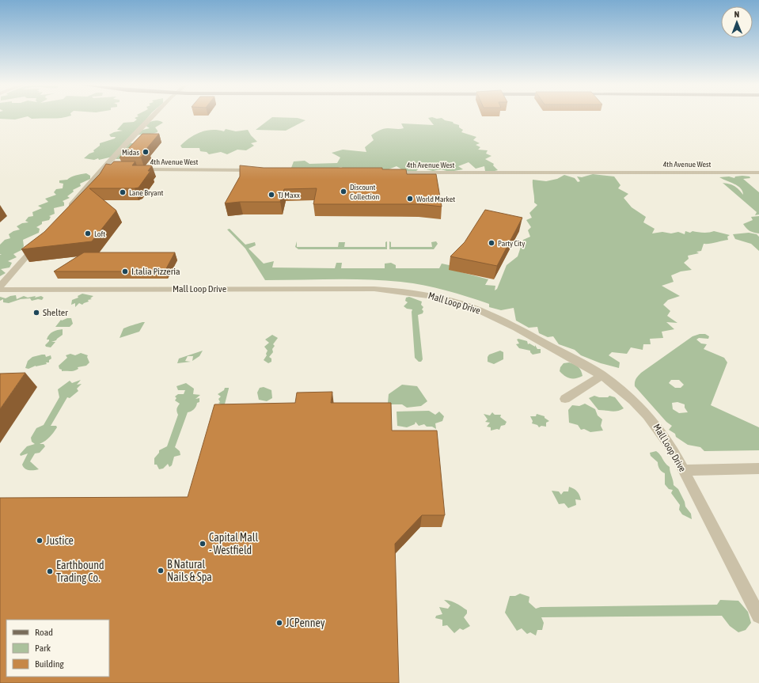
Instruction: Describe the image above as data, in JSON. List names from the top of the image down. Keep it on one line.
{"streets":{"street":["4th Avenue West","Mall Loop Drive"]},"places":["Midas","Discount Collection","Lane Bryant","TJ Maxx","World Market","Loft","Party City","I.talia Pizzeria","Shelter","Justice","Capital Mall - Westfield","B Natural Nails & Spa","Earthbound Trading Co.","JCPenney"],"legend":["Road","Park","Building"],"north":"top"}
